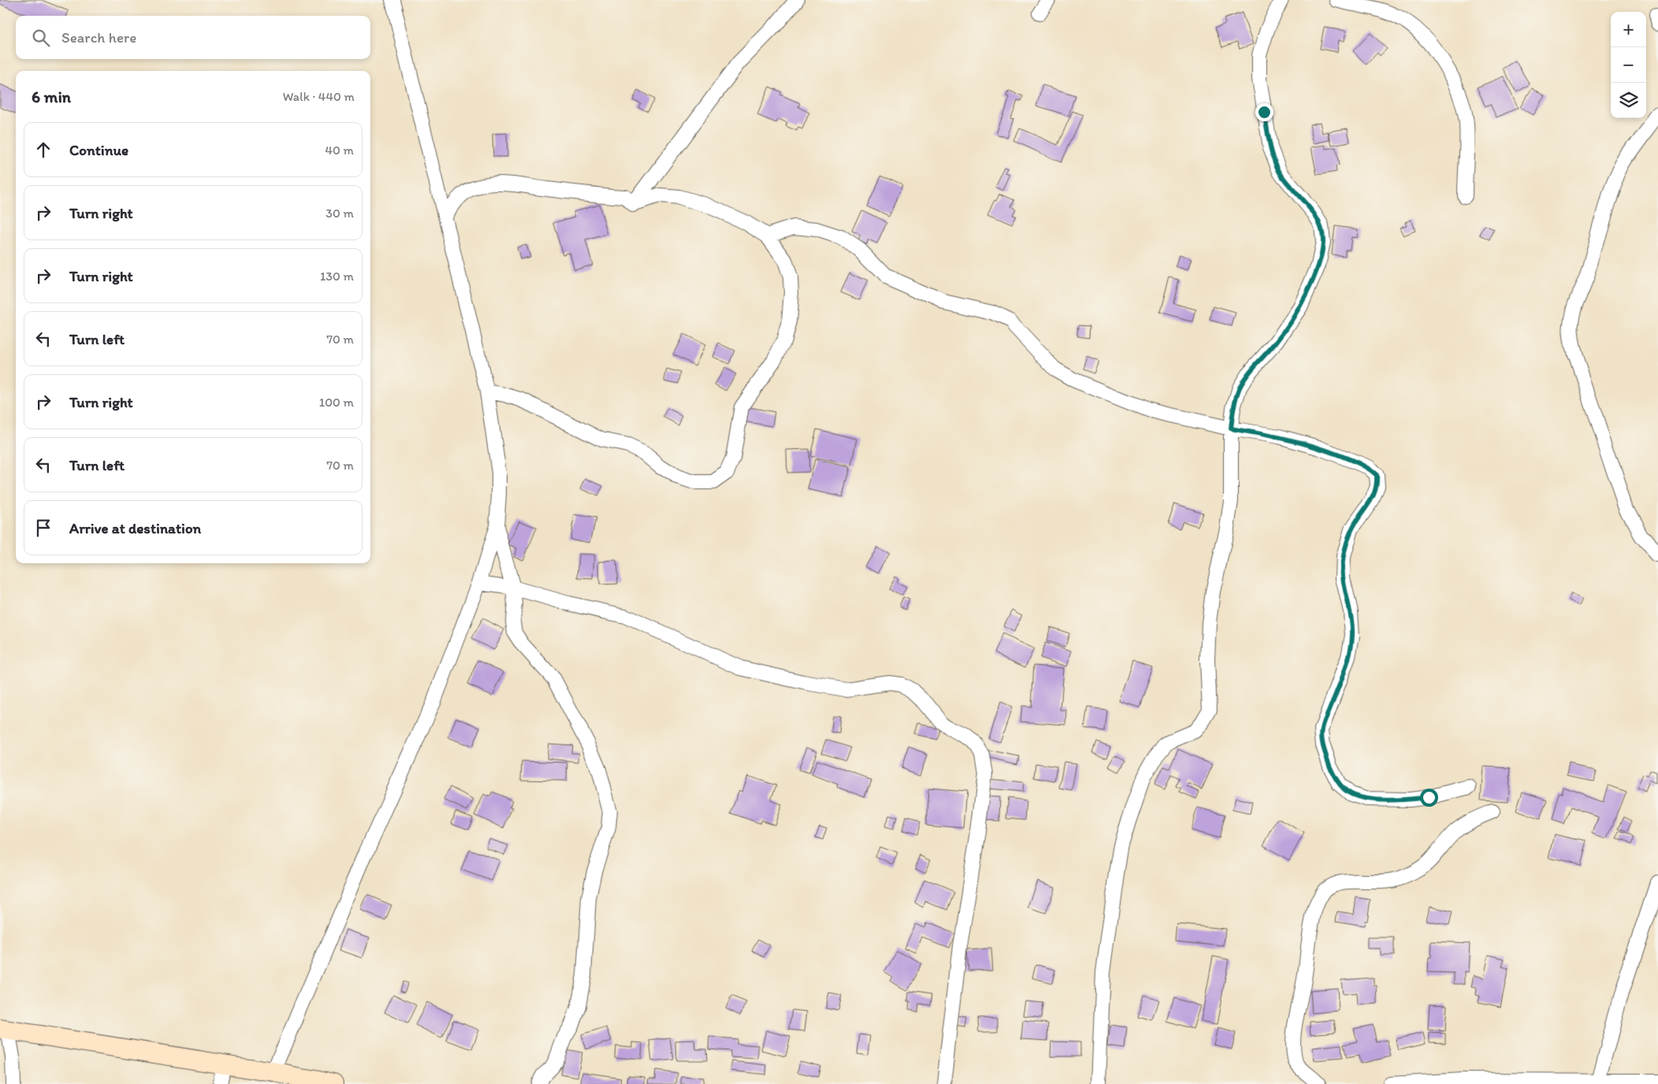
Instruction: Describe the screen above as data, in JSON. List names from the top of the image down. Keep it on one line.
{"page":{"map_buttons":["+","−"],"search":"Search here","heading":["6 min","Walk · 440 m"],"list":[["Continue","40 m"],["Turn right","30 m"],["Turn right","130 m"],["Turn left","70 m"],["Turn right","100 m"],["Turn left","70 m"],"Arrive at destination"]}}
